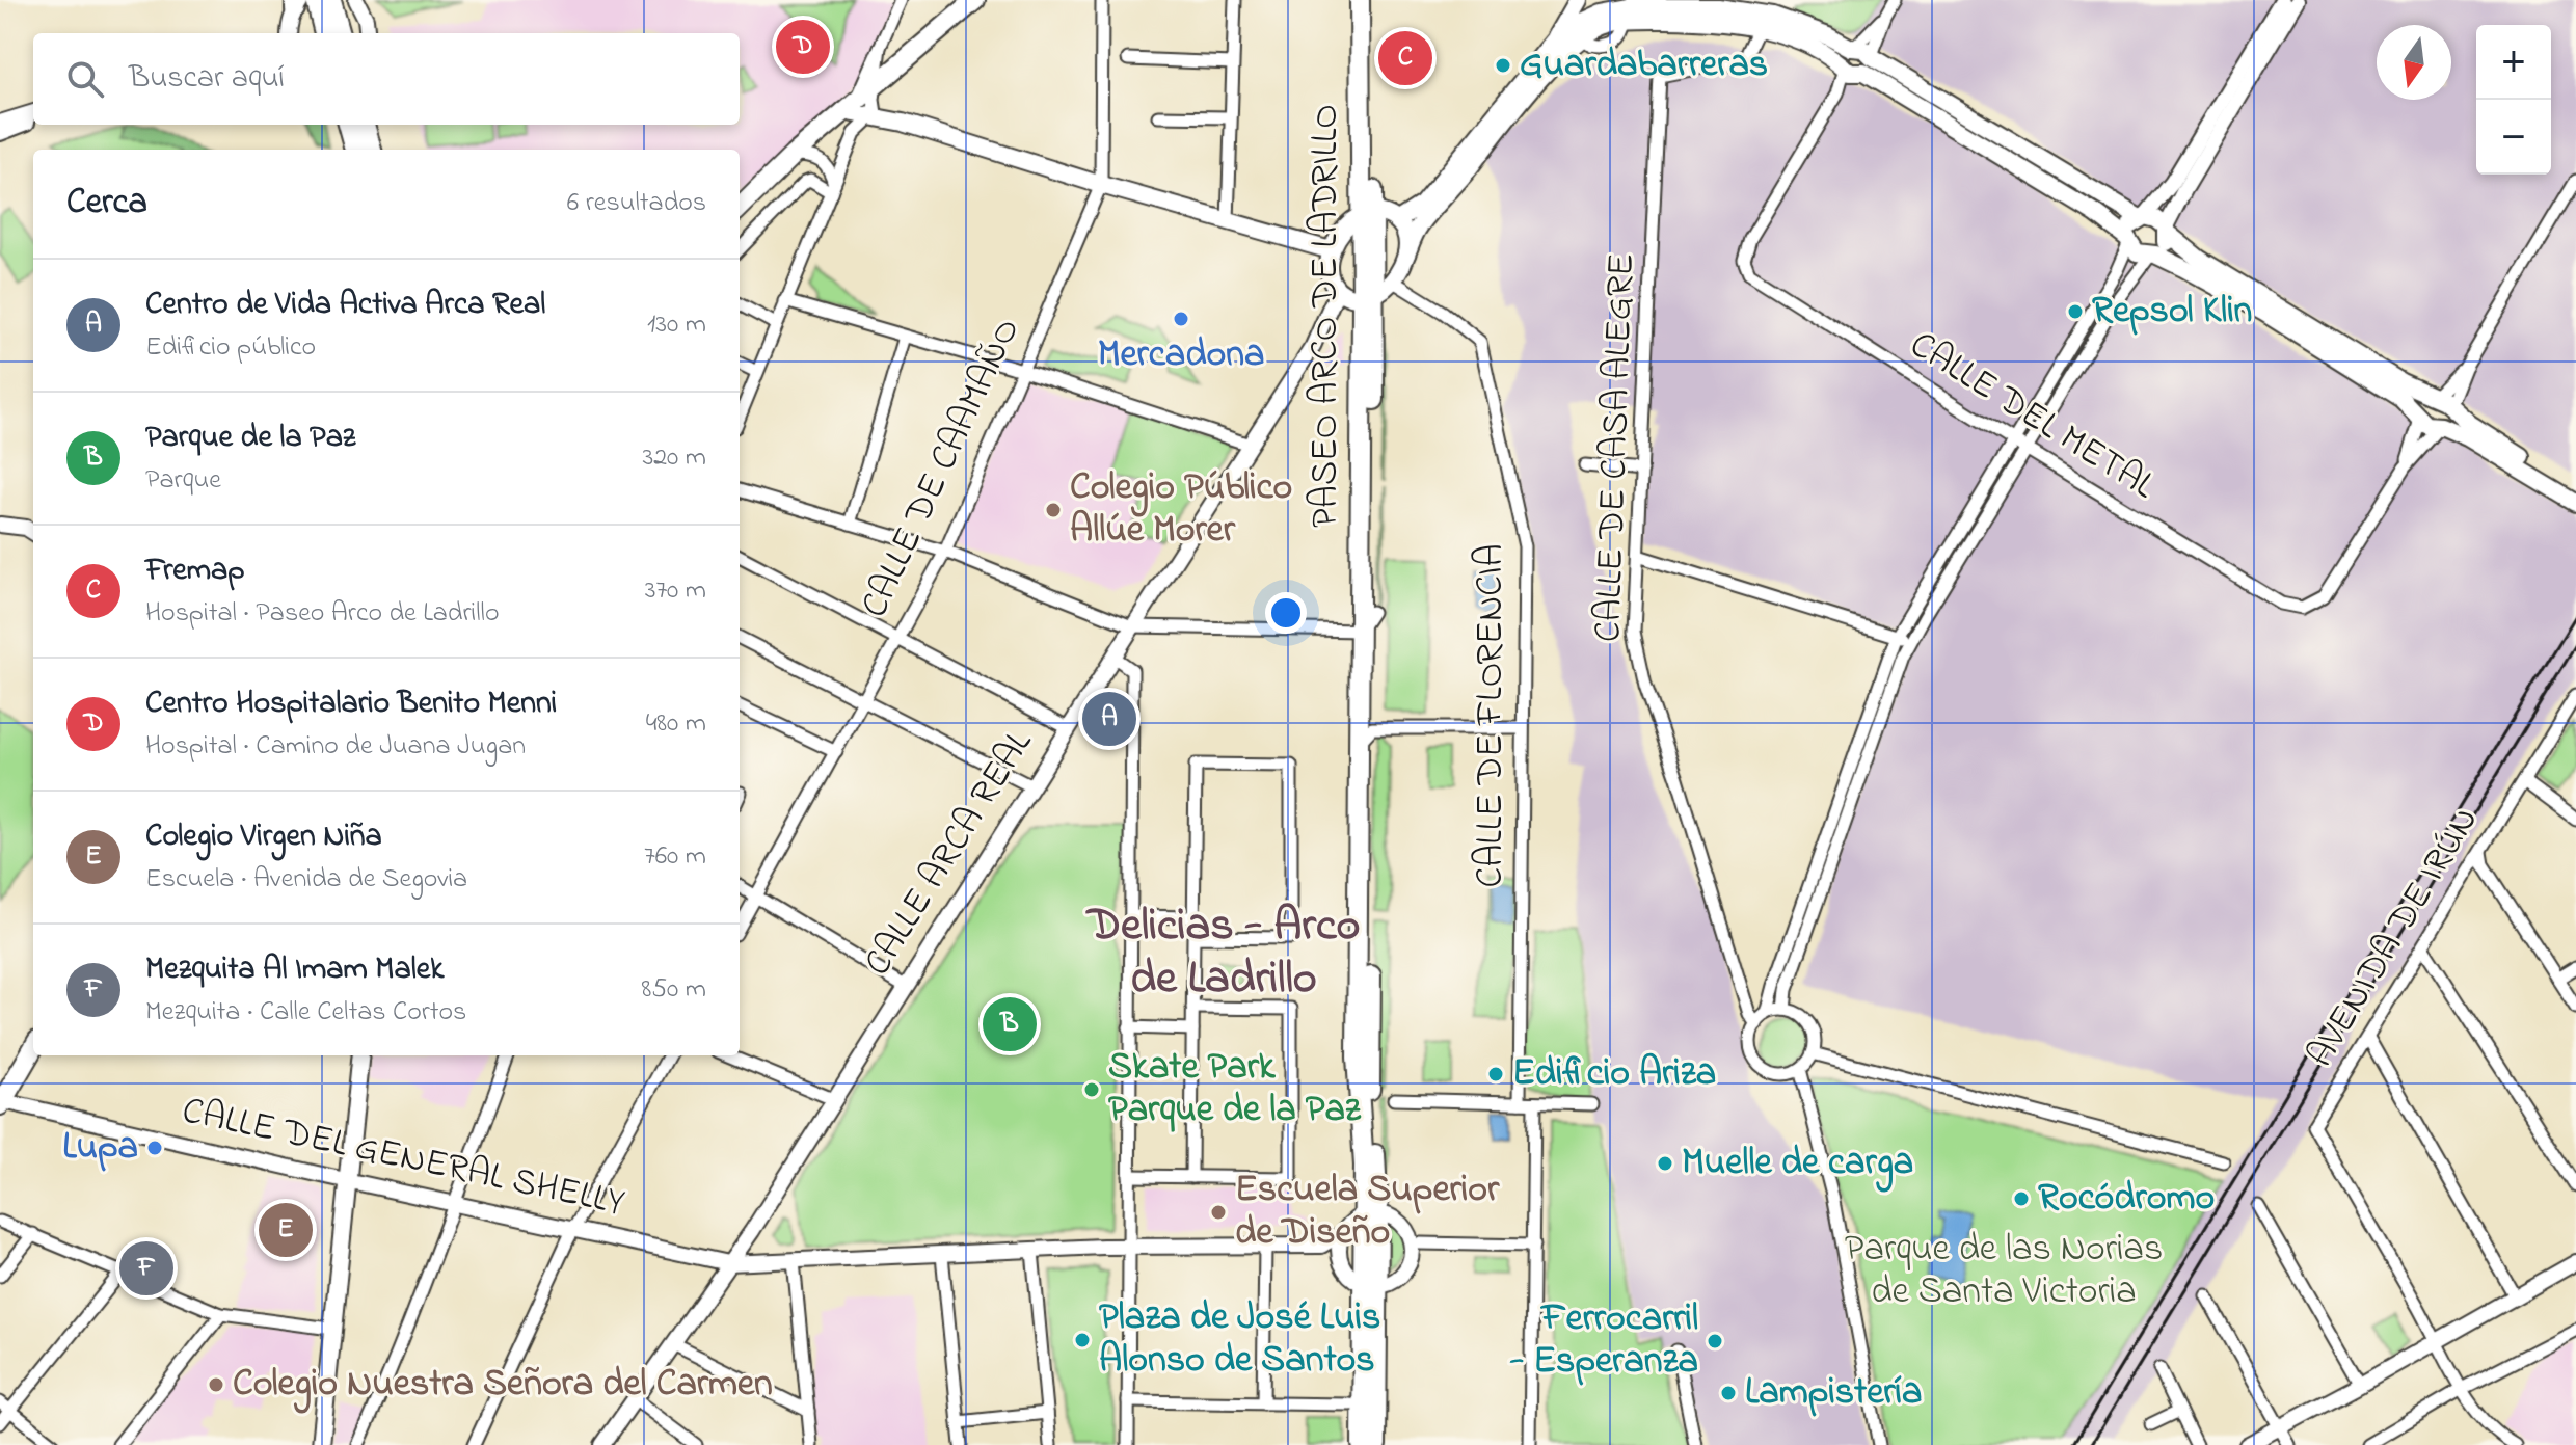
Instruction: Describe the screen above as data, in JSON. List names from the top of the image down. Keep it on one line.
{"streets":{"main road":["PASEO ARCO DE LADRILLO"],"street":["CALLE DEL METAL","CALLE DE CASA ALEGRE","CALLE DE CAAMAÑO","CALLE DE FLORENCIA","CALLE ARCA REAL","AVENIDA DE IRÚN","CALLE DEL GENERAL SHELLY"]},"crossings":[["CALLE ARCA REAL","CALLE DEL GENERAL SHELLY"]],"districts":["Delicias - Arco de Ladrillo"],"parks":["Parque de las Norias de Santa Victoria"],"places":["Guardabarreras","Repsol Klin","Mercadona","Colegio Público Allúe Morer","Edificio Ariza","Skate Park Parque de la Paz","Lupa","Muelle de carga","Rocódromo","Escuela Superior de Diseño","Plaza de José Luis Alonso de Santos","Ferrocarril - Esperanza","Colegio Nuestra Señora del Carmen","Lampistería"],"north":"bottom","page":{"pins":["D","C","A","B","E","F"],"map_buttons":["+","−"],"search":"Buscar aquí","heading":["Cerca","6 resultados"],"list":[{"mark":"A","name":"Centro de Vida Activa Arca Real","note":"Edificio público","value":"130 m"},{"mark":"B","name":"Parque de la Paz","note":"Parque","value":"320 m"},{"mark":"C","name":"Fremap","note":"Hospital · Paseo Arco de Ladrillo","value":"370 m"},{"mark":"D","name":"Centro Hospitalario Benito Menni","note":"Hospital · Camino de Juana Jugan","value":"480 m"},{"mark":"E","name":"Colegio Virgen Niña","note":"Escuela · Avenida de Segovia","value":"760 m"},{"mark":"F","name":"Mezquita Al Imam Malek","note":"Mezquita · Calle Celtas Cortos","value":"850 m"}]}}
